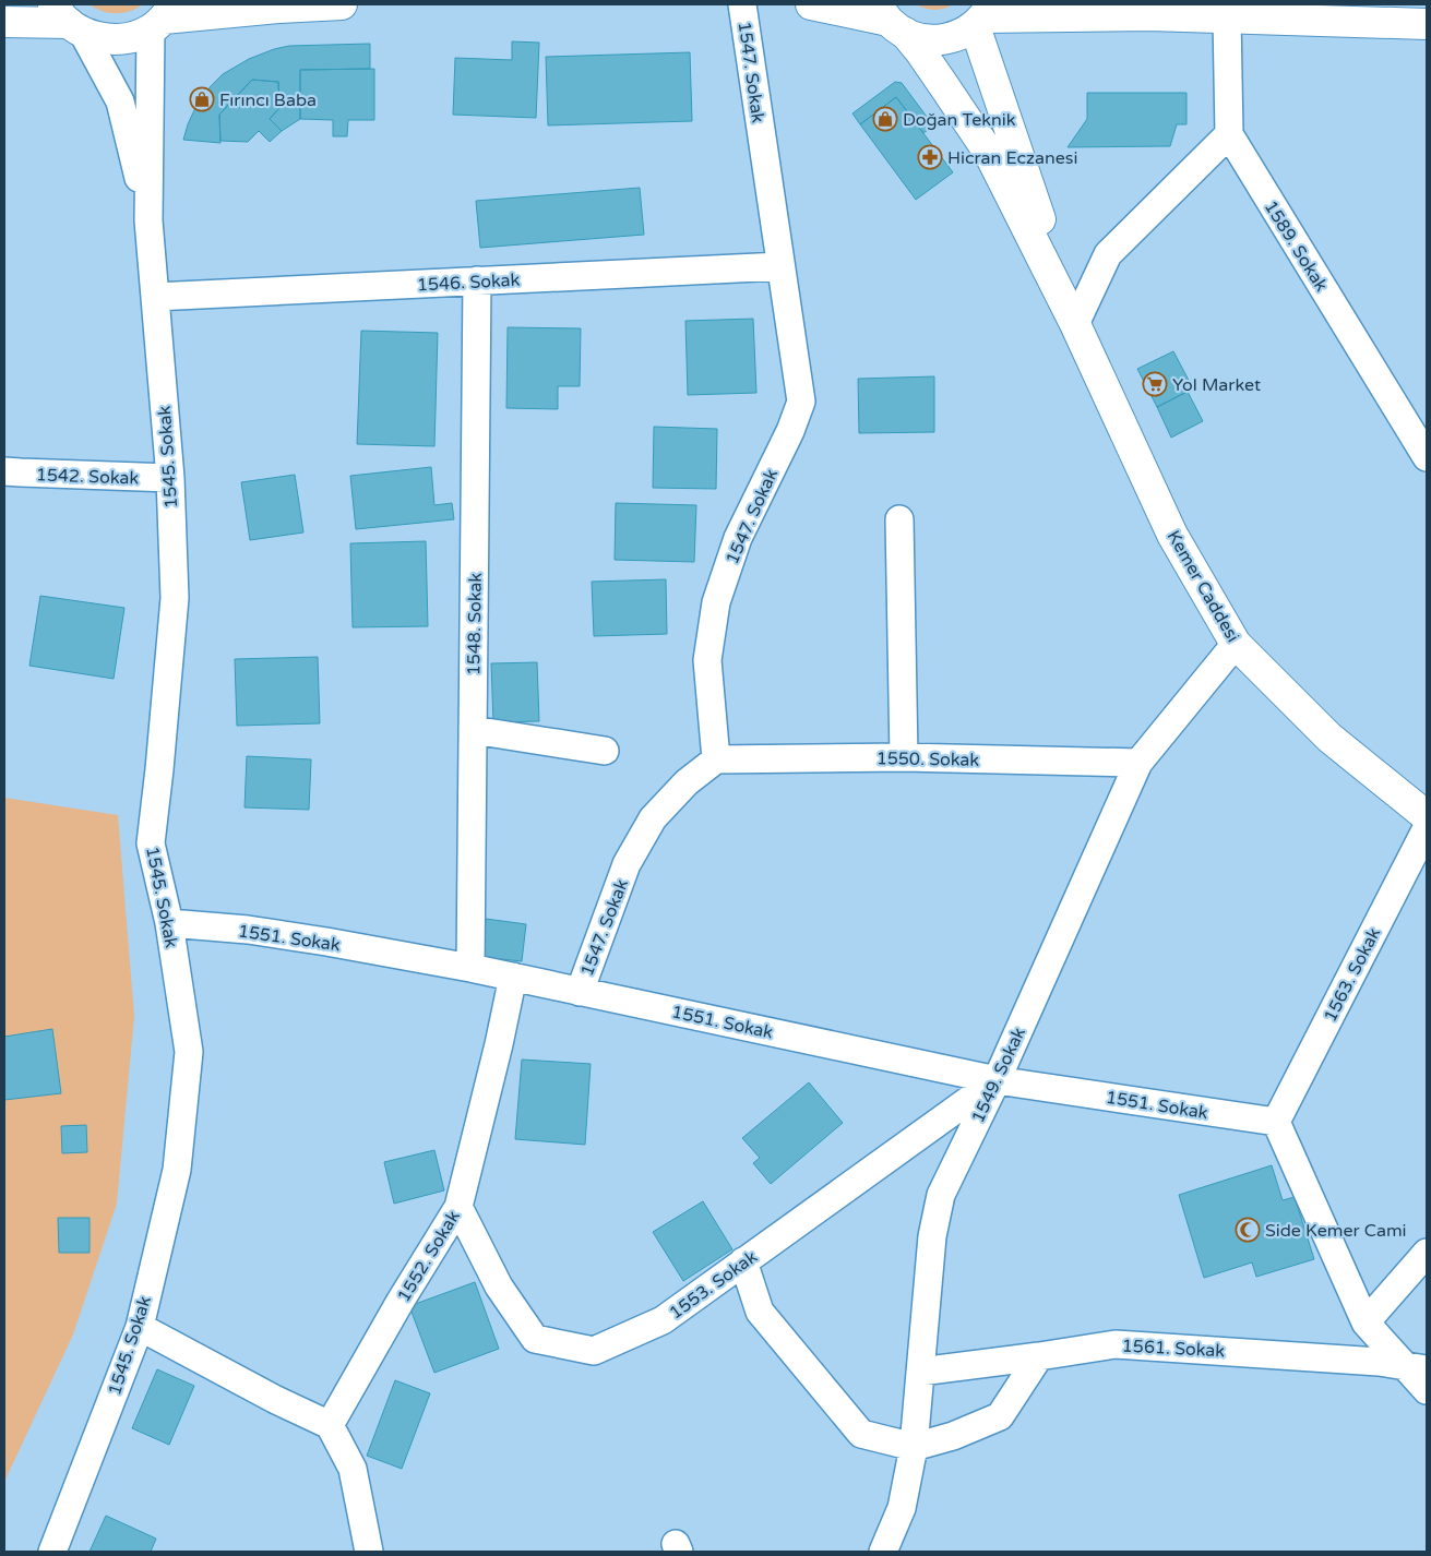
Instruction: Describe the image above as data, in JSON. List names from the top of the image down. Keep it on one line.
{"streets":{"street":["1547. Sokak","1589. Sokak","1546. Sokak","1545. Sokak","1542. Sokak","Kemer Caddesi","1548. Sokak","1550. Sokak","1551. Sokak","1563. Sokak","1549. Sokak","1552. Sokak","1553. Sokak","1561. Sokak"]},"crossings":[["1547. Sokak","1546. Sokak"],["1547. Sokak","1550. Sokak"],["1547. Sokak","1551. Sokak"],["1546. Sokak","1545. Sokak"],["1546. Sokak","1548. Sokak"],["1545. Sokak","1542. Sokak"],["1545. Sokak","1551. Sokak"],["Kemer Caddesi","1549. Sokak"],["1548. Sokak","1551. Sokak"],["1550. Sokak","1549. Sokak"],["1551. Sokak","1563. Sokak"],["1551. Sokak","1549. Sokak"],["1551. Sokak","1552. Sokak"],["1551. Sokak","1553. Sokak"],["1549. Sokak","1553. Sokak"],["1549. Sokak","1561. Sokak"],["1552. Sokak","1553. Sokak"]],"places":{"shop":["Fırıncı Baba","Doğan Teknik"],"pharmacy":["Hicran Eczanesi"],"supermarket":["Yol Market"],"mosque":["Side Kemer Cami"]}}
